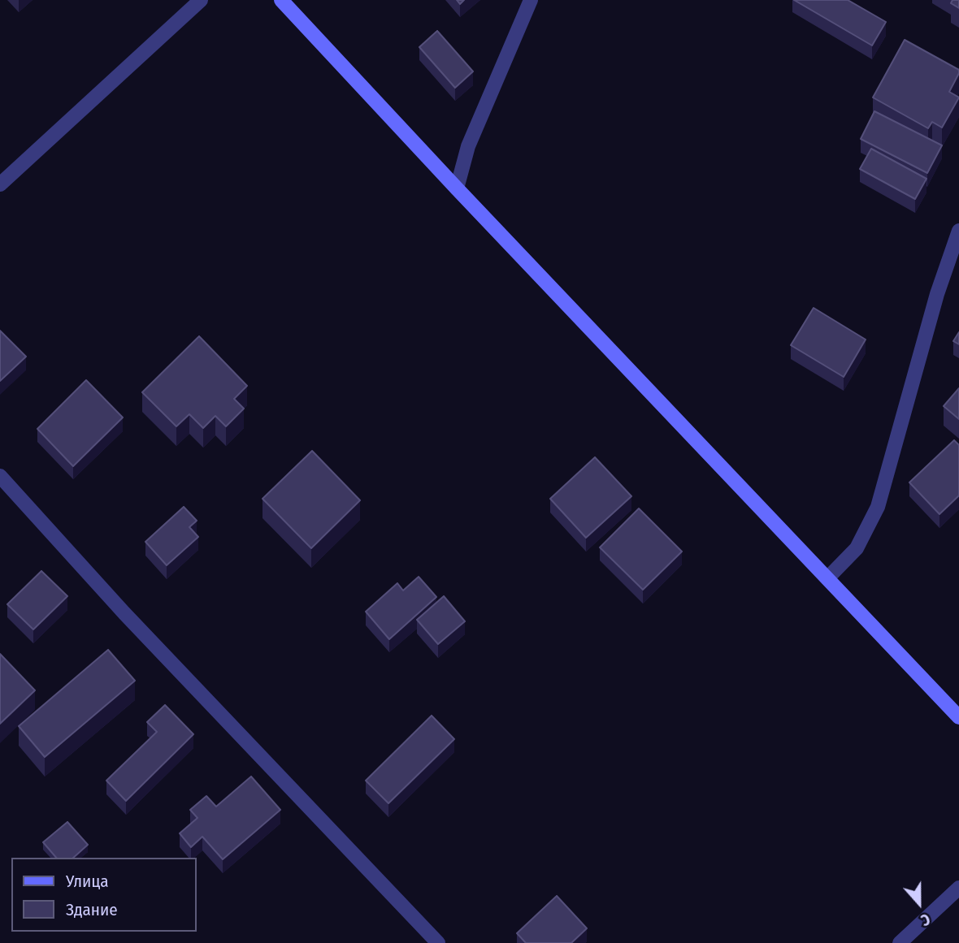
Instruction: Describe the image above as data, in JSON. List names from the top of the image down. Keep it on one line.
{"legend":["Улица","Здание"],"north":"bottom"}
